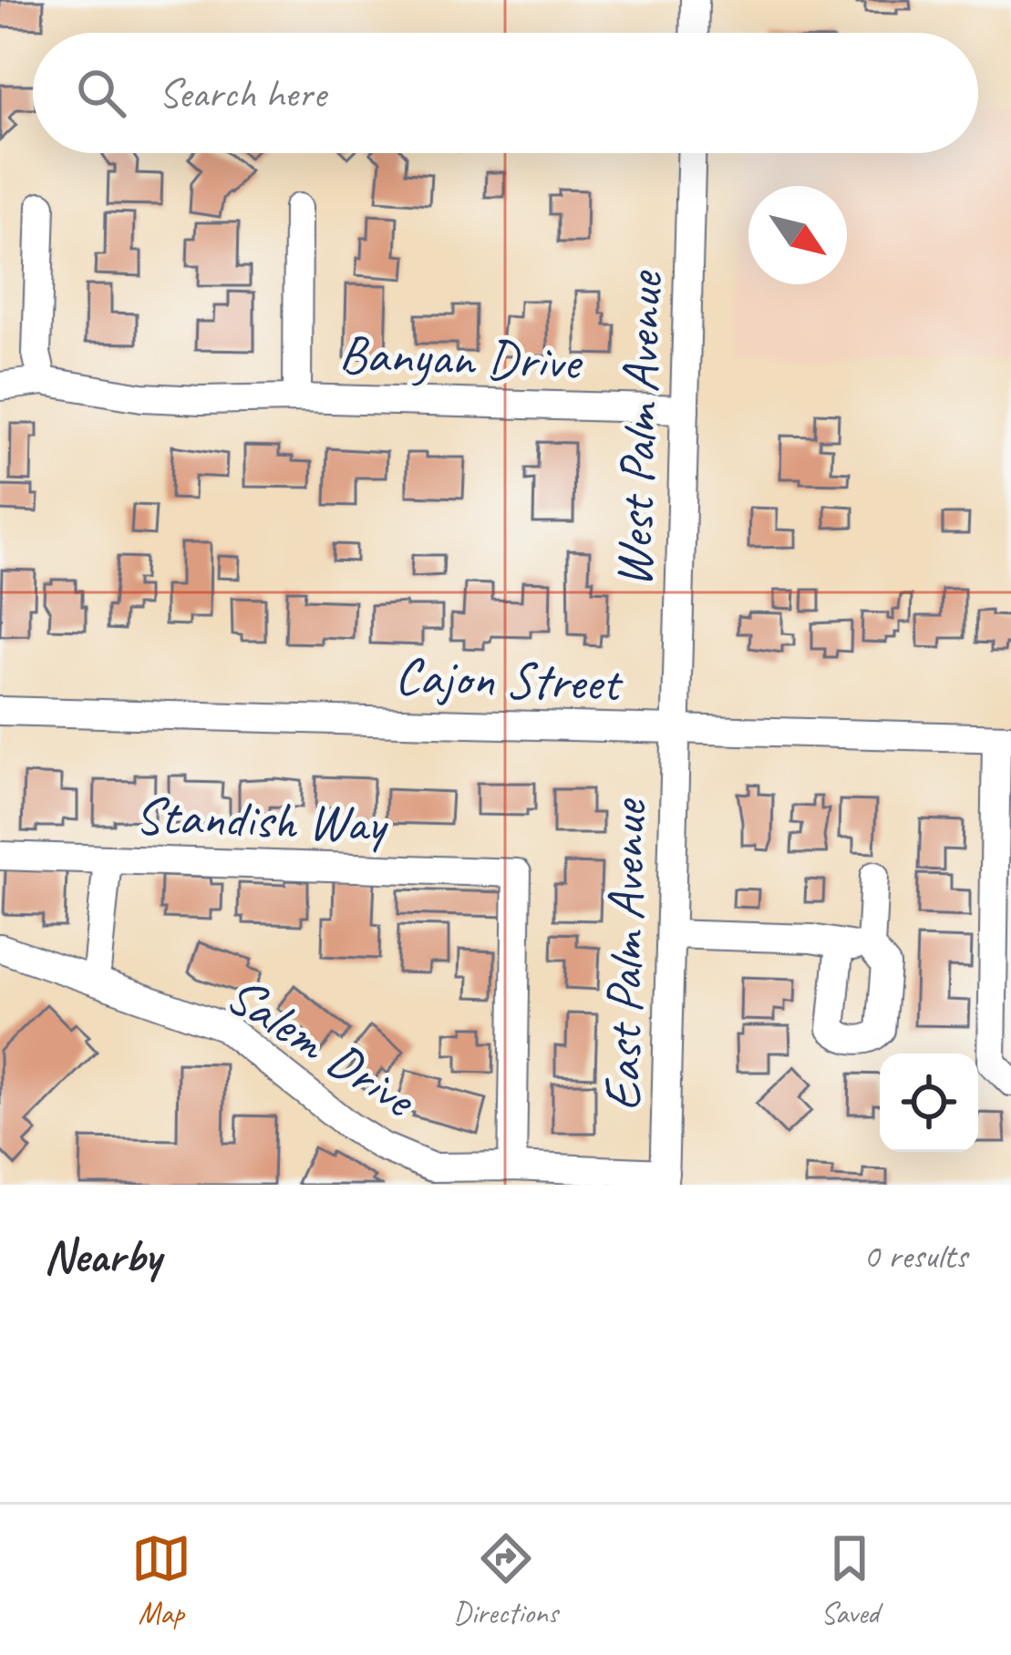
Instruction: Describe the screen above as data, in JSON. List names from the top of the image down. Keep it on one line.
{"streets":{"street":["Banyan Drive","West Palm Avenue","Cajon Street","Standish Way","East Palm Avenue","Salem Drive"]},"crossings":[["Banyan Drive","West Palm Avenue"],["West Palm Avenue","Cajon Street"],["West Palm Avenue","East Palm Avenue"],["Cajon Street","East Palm Avenue"]],"north":"bottom right","page":{"search":"Search here","heading":["Nearby","0 results"],"nav":["Map","Directions","Saved"]}}
